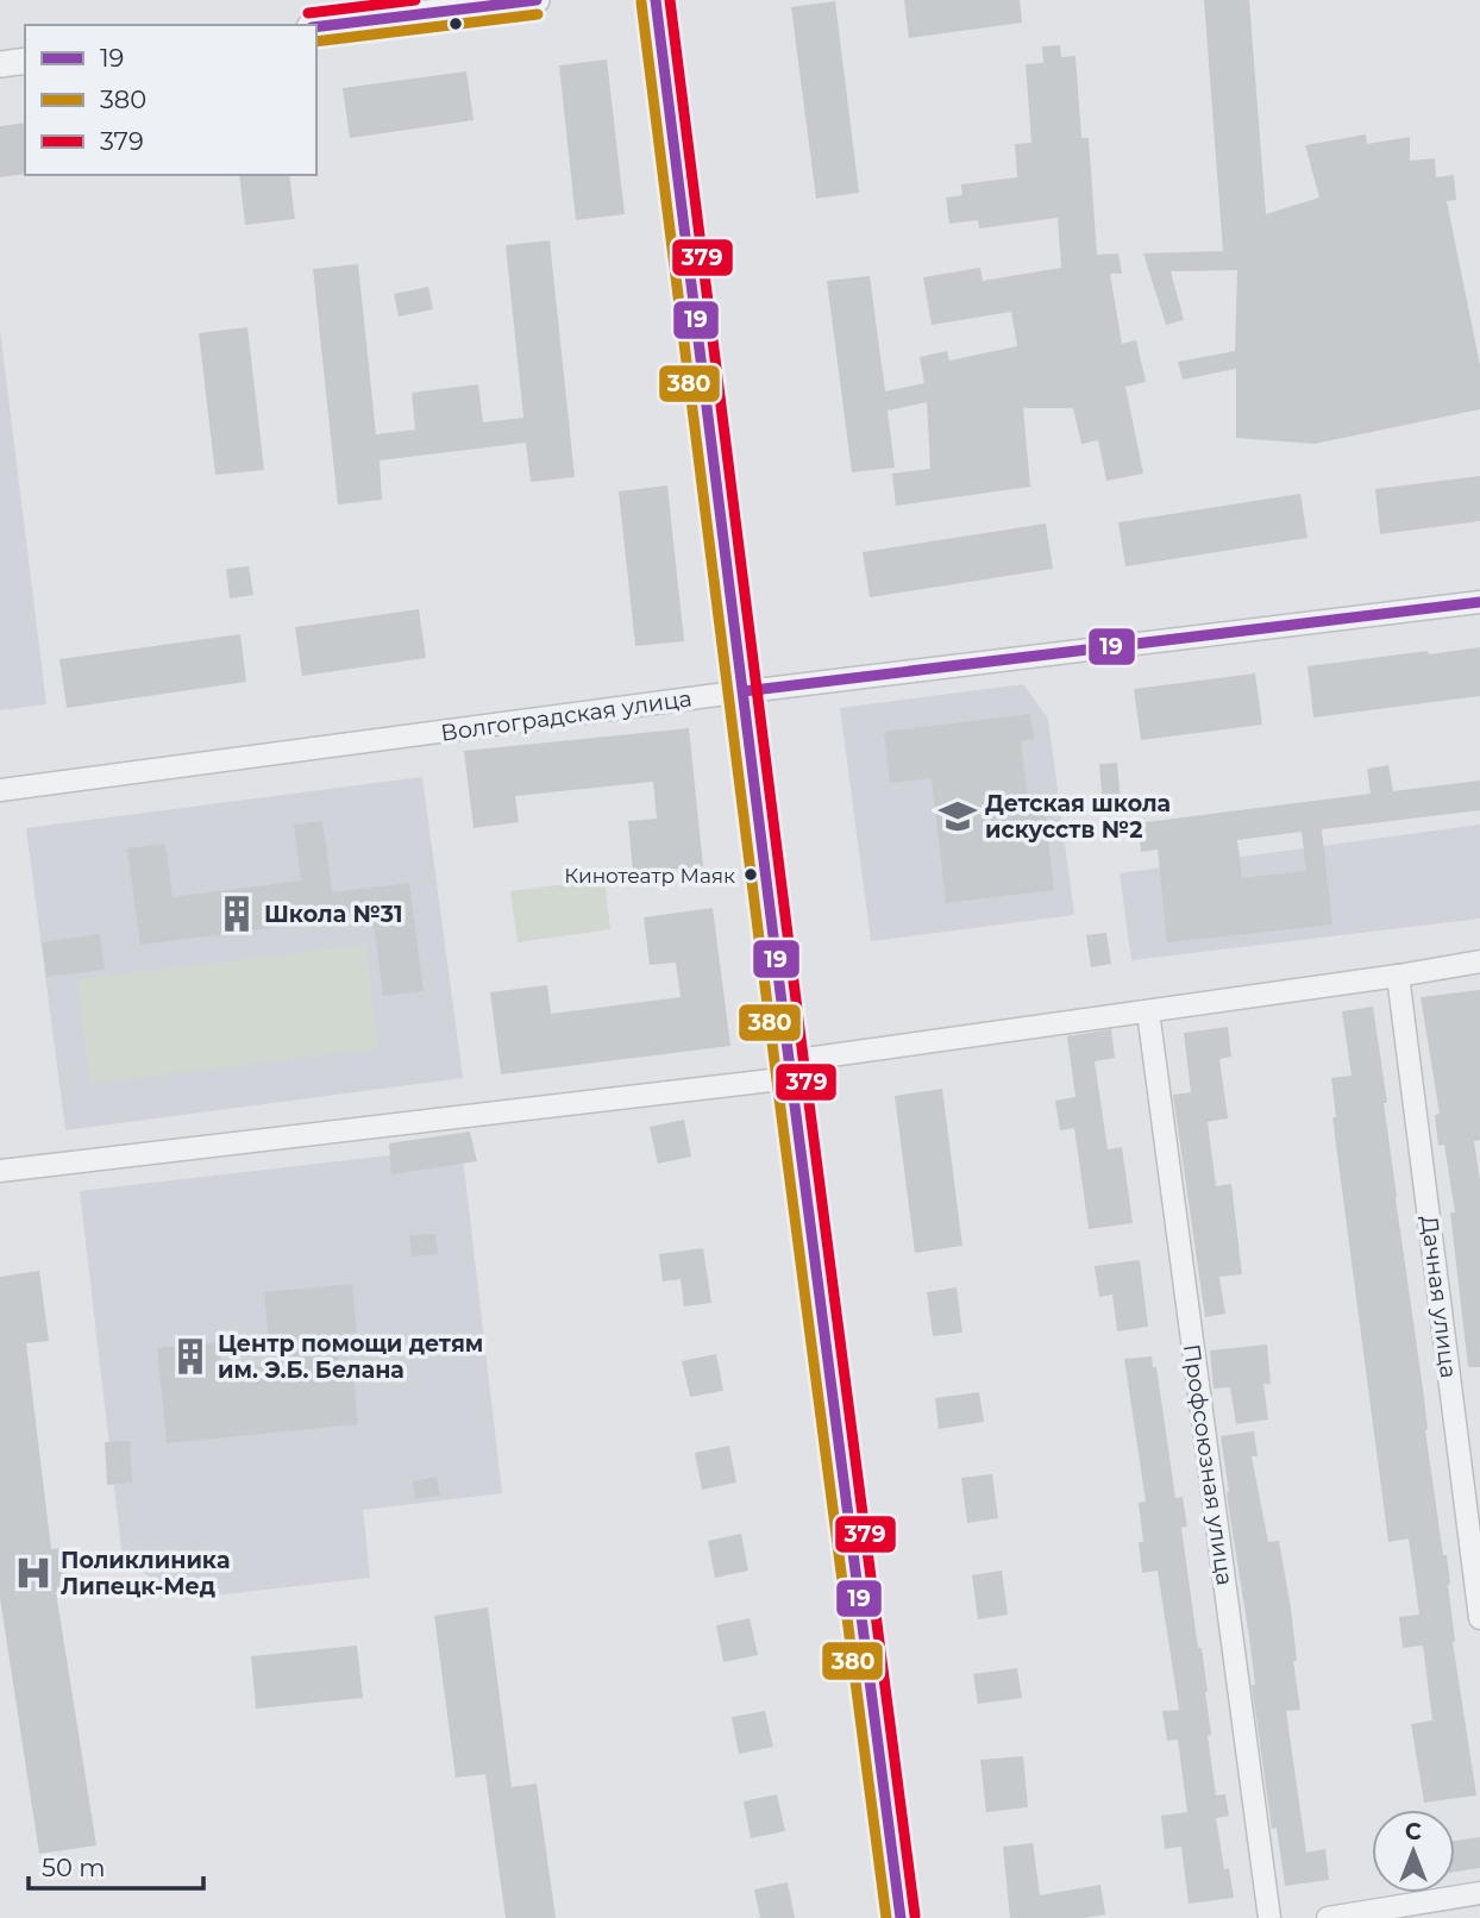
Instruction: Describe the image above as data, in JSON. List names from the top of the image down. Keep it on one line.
{"streets":{"street":["Волгоградская улица","Дачная улица","Профсоюзная улица"]},"places":{"school or university":["Детская школа искусств №2"],"other":["Кинотеатр Маяк"],"building":["Школа №31","Центр помощи детям им. Э.Б. Белана"],"hospital":["Поликлиника Липецк-Мед"]},"lines":["transit line 19","transit line 379","transit line 380"],"legend":["19","380","379"],"scale_bar":"50 m","north":"top"}
